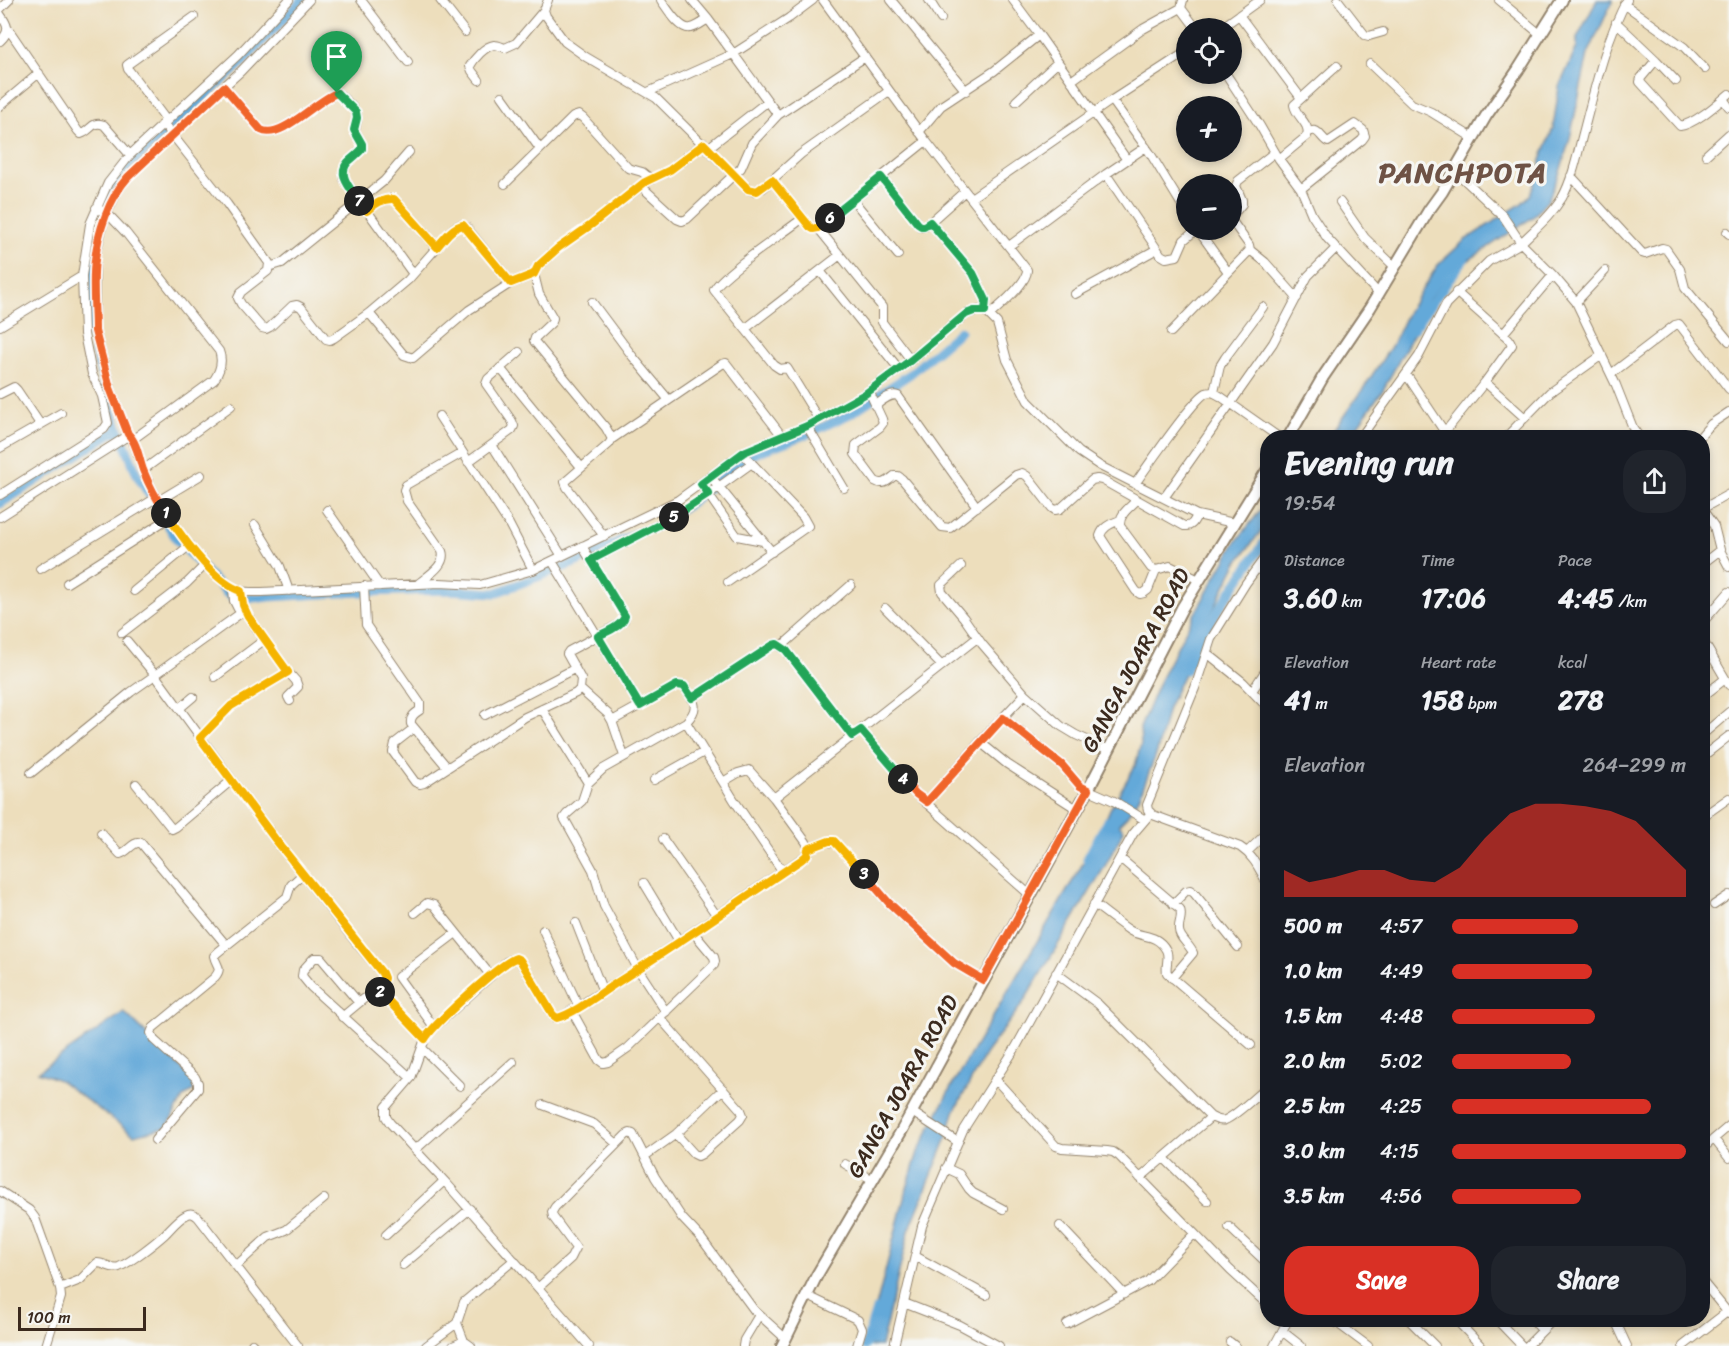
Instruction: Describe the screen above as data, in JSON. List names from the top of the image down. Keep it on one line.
{"streets":{"main road":["GANGA JOARA ROAD"]},"districts":["PANCHPOTA"],"scale_bar":"100 m","page":{"map_buttons":["+","−"],"pins":["7","6","1","5","4","3","2"],"heading":["Evening run","19:54"],"stats":[["Distance","3.60 km"],["Time","17:06"],["Pace","4:45 /km"],["Elevation","41 m"],["Heart rate","158 bpm"],["kcal","278"]],"chart":["Elevation","264–299 m"],"list":[{"name":"500 m","note":"4:57"},{"name":"1.0 km","note":"4:49"},{"name":"1.5 km","note":"4:48"},{"name":"2.0 km","note":"5:02"},{"name":"2.5 km","note":"4:25"},{"name":"3.0 km","note":"4:15"},{"name":"3.5 km","note":"4:56"}],"buttons":["Save","Share"],"scale":"100 m"}}
